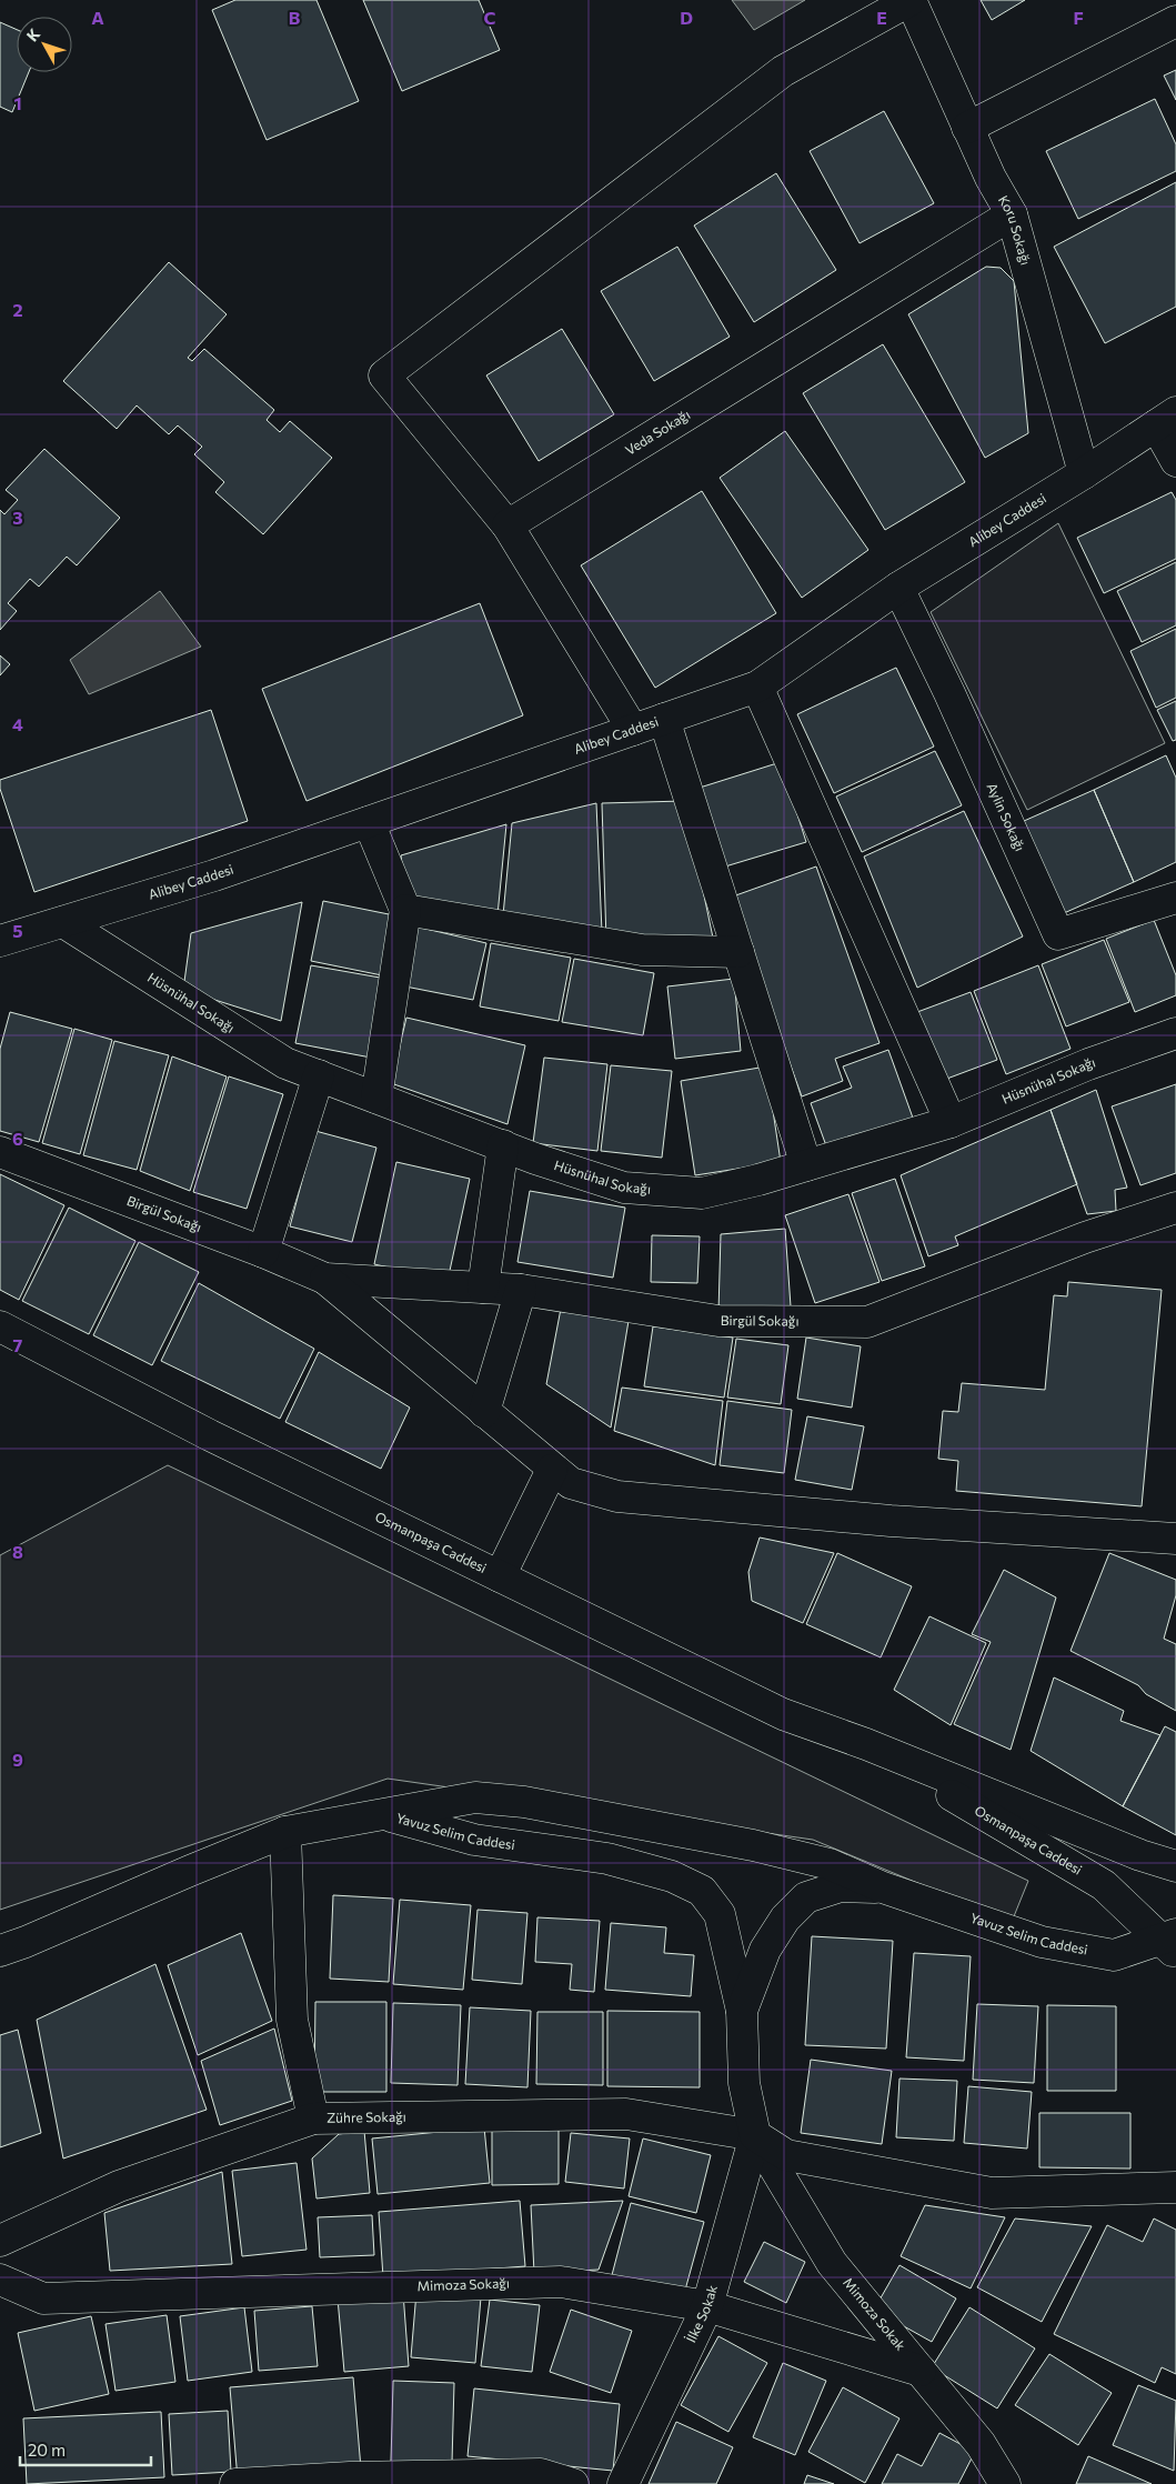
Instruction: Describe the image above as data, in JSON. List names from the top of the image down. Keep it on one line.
{"streets":{"street":["Koru Sokağı","Veda Sokağı","Alibey Caddesi","Aylin Sokağı","Hüsnühal Sokağı","Birgül Sokağı","Osmanpaşa Caddesi","Yavuz Selim Caddesi","Zühre Sokağı","Mimoza Sokağı","İlke Sokak","Mimoza Sokak"]},"crossings":[["Koru Sokağı","Veda Sokağı"],["Koru Sokağı","Alibey Caddesi"],["Alibey Caddesi","Aylin Sokağı"],["Alibey Caddesi","Hüsnühal Sokağı"],["Osmanpaşa Caddesi","Yavuz Selim Caddesi"],["Zühre Sokağı","İlke Sokak"],["Zühre Sokağı","Mimoza Sokak"],["Mimoza Sokağı","İlke Sokak"],["Mimoza Sokağı","Mimoza Sokak"],["İlke Sokak","Mimoza Sokak"]],"scale_bar":"20 m","north":"top left","grid":{"columns":["A","B","C","D","E","F"],"rows":["1","2","3","4","5","6","7","8","9"]}}
